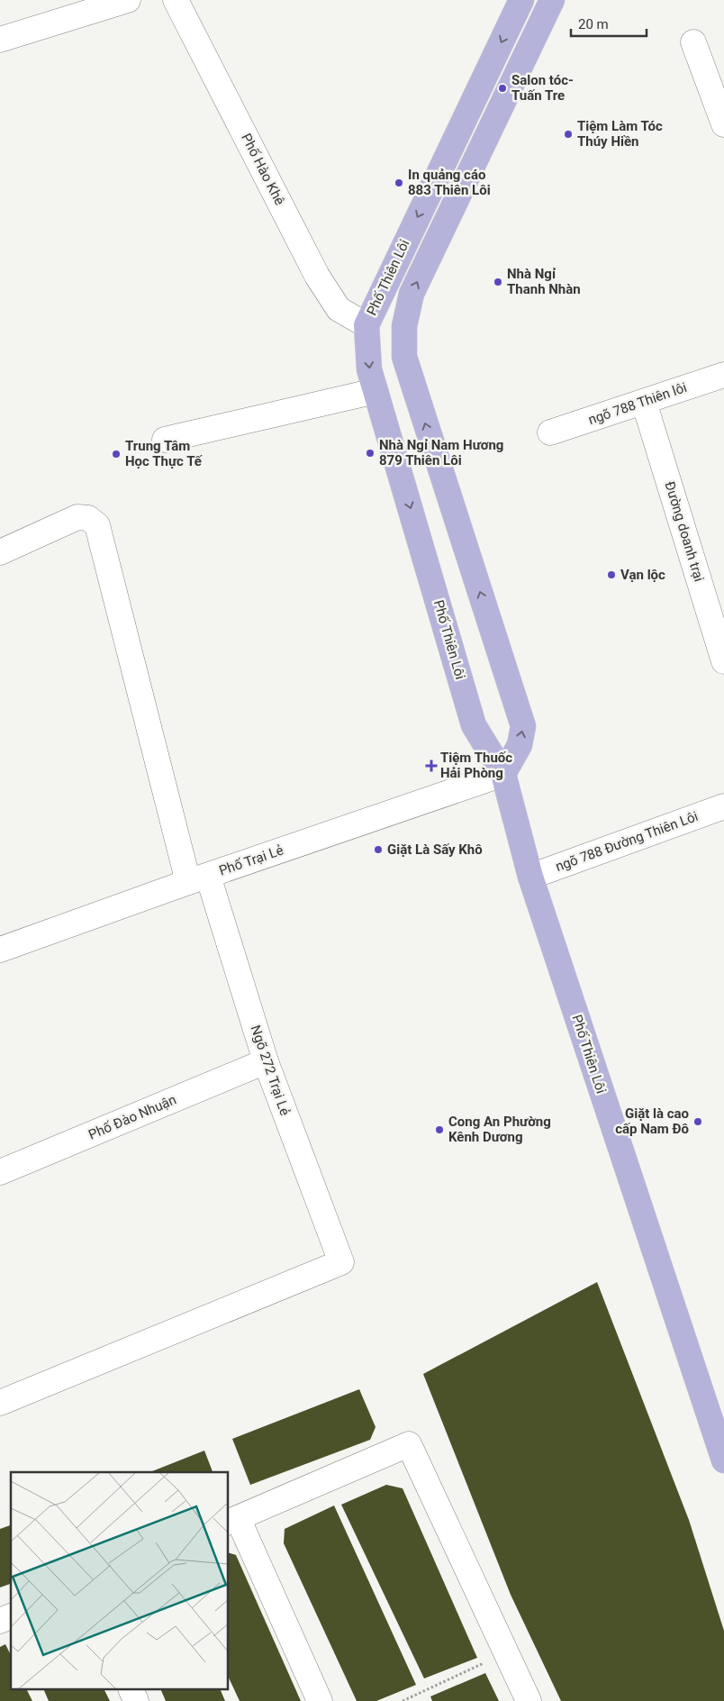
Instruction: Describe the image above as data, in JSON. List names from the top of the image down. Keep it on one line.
{"streets":{"main road":["Phố Thiên Lôi"],"street":["Phố Hào Khê","ngõ 788 Thiên lôi","Đường doanh trại","ngõ 788 Đường Thiên Lôi","Phố Trại Lẻ","Ngõ 272 Trại Lẻ","Phố Đào Nhuận"]},"crossings":[["Phố Hào Khê","Phố Thiên Lôi"],["Phố Thiên Lôi","ngõ 788 Đường Thiên Lôi"],["Phố Thiên Lôi","Phố Trại Lẻ"],["ngõ 788 Thiên lôi","Đường doanh trại"],["Phố Trại Lẻ","Ngõ 272 Trại Lẻ"],["Ngõ 272 Trại Lẻ","Phố Đào Nhuận"]],"places":{"other":["Salon tóc- Tuấn Tre","Tiệm Làm Tóc Thúy Hiền","In quảng cáo 883 Thiên Lôi","Nhà Ngỉ Thanh Nhàn","Nhà Ngỉ Nam Hương 879 Thiên Lôi","Trung Tâm Học Thực Tế","Vạn lộc","Giặt Là Sấy Khô","Giặt là cao cấp Nam Đô","Cong An Phường Kênh Dương"],"health":["Tiệm Thuốc Hải Phòng"]},"scale_bar":"20 m"}
